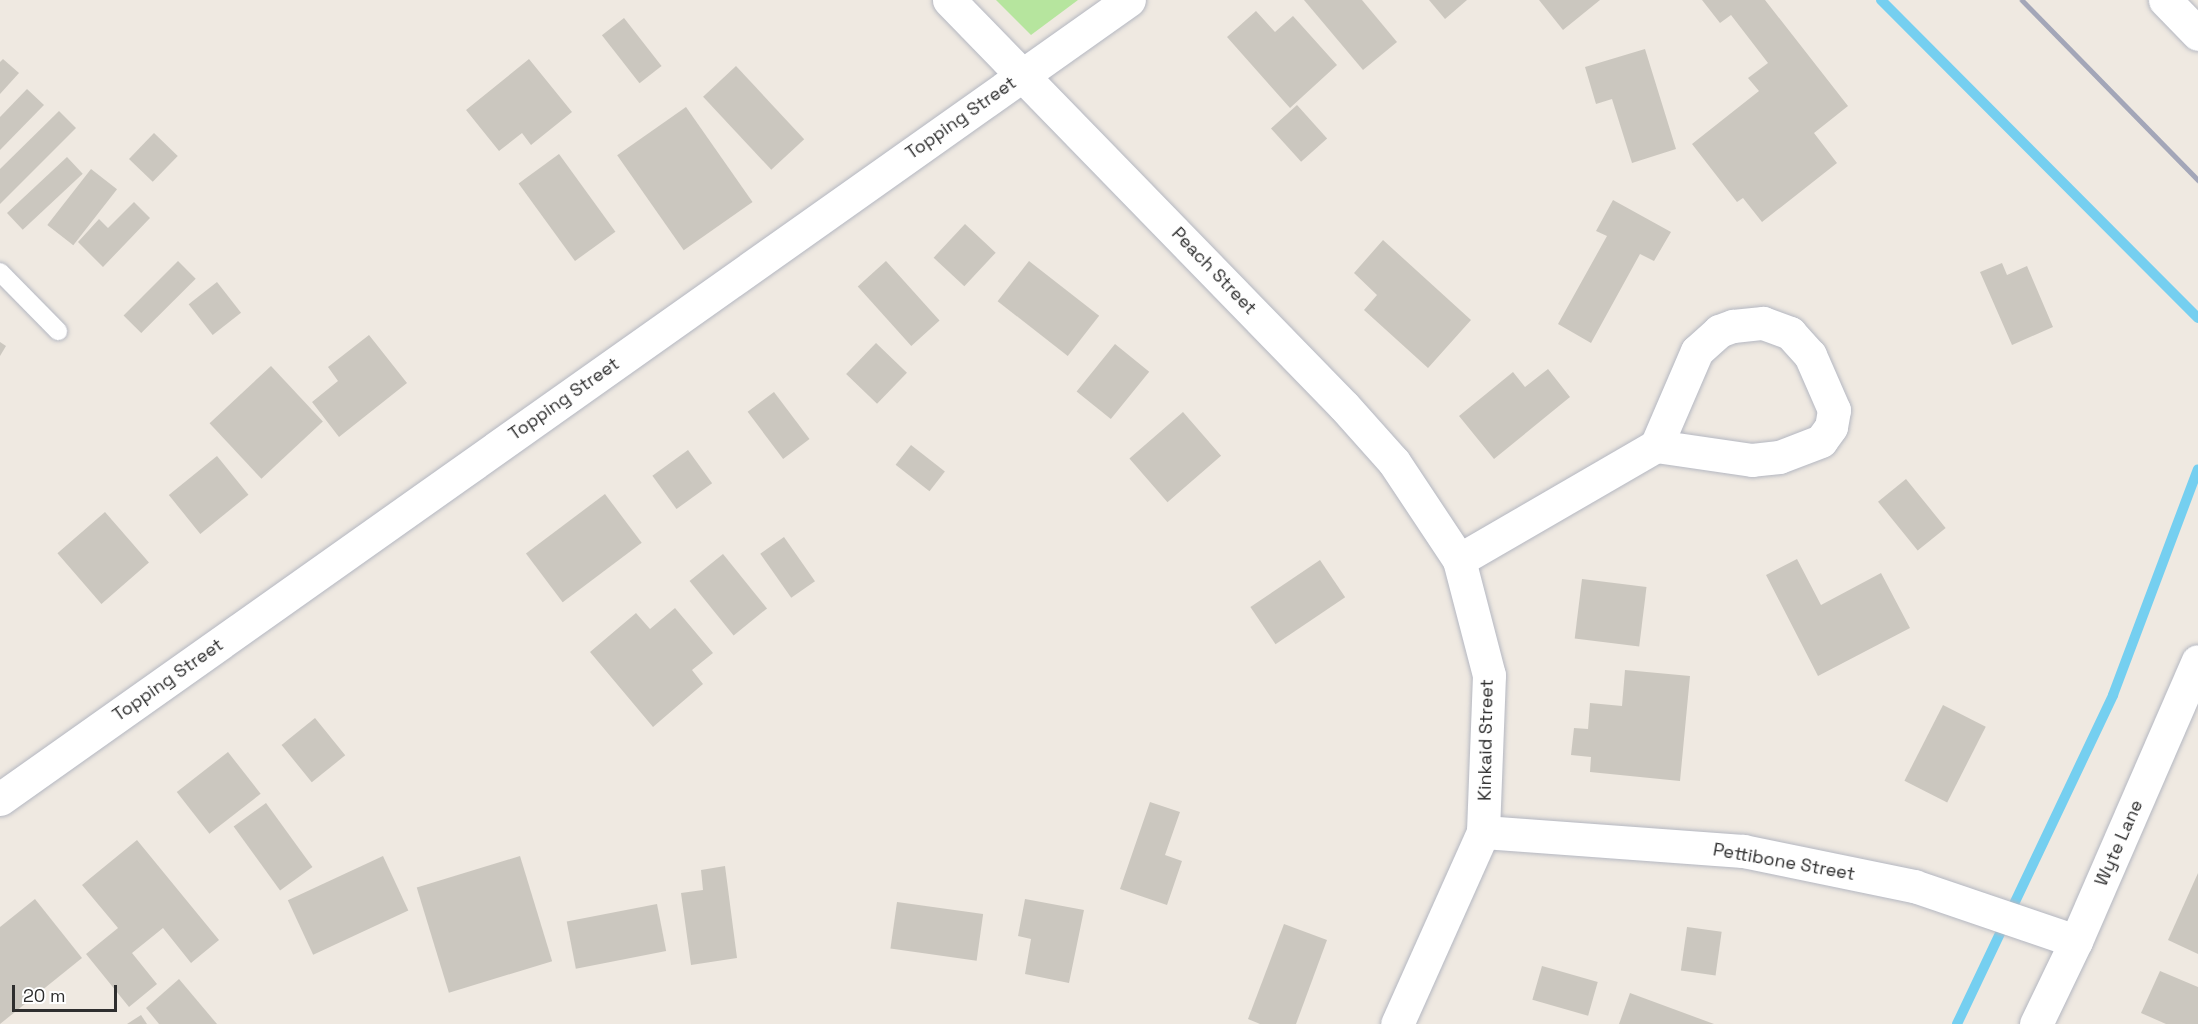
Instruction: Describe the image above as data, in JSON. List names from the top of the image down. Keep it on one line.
{"streets":{"street":["Topping Street","Peach Street","Kinkaid Street","Wyte Lane","Pettibone Street"]},"crossings":[["Topping Street","Peach Street"],["Peach Street","Kinkaid Street"],["Kinkaid Street","Pettibone Street"],["Wyte Lane","Pettibone Street"]],"scale_bar":"20 m"}
